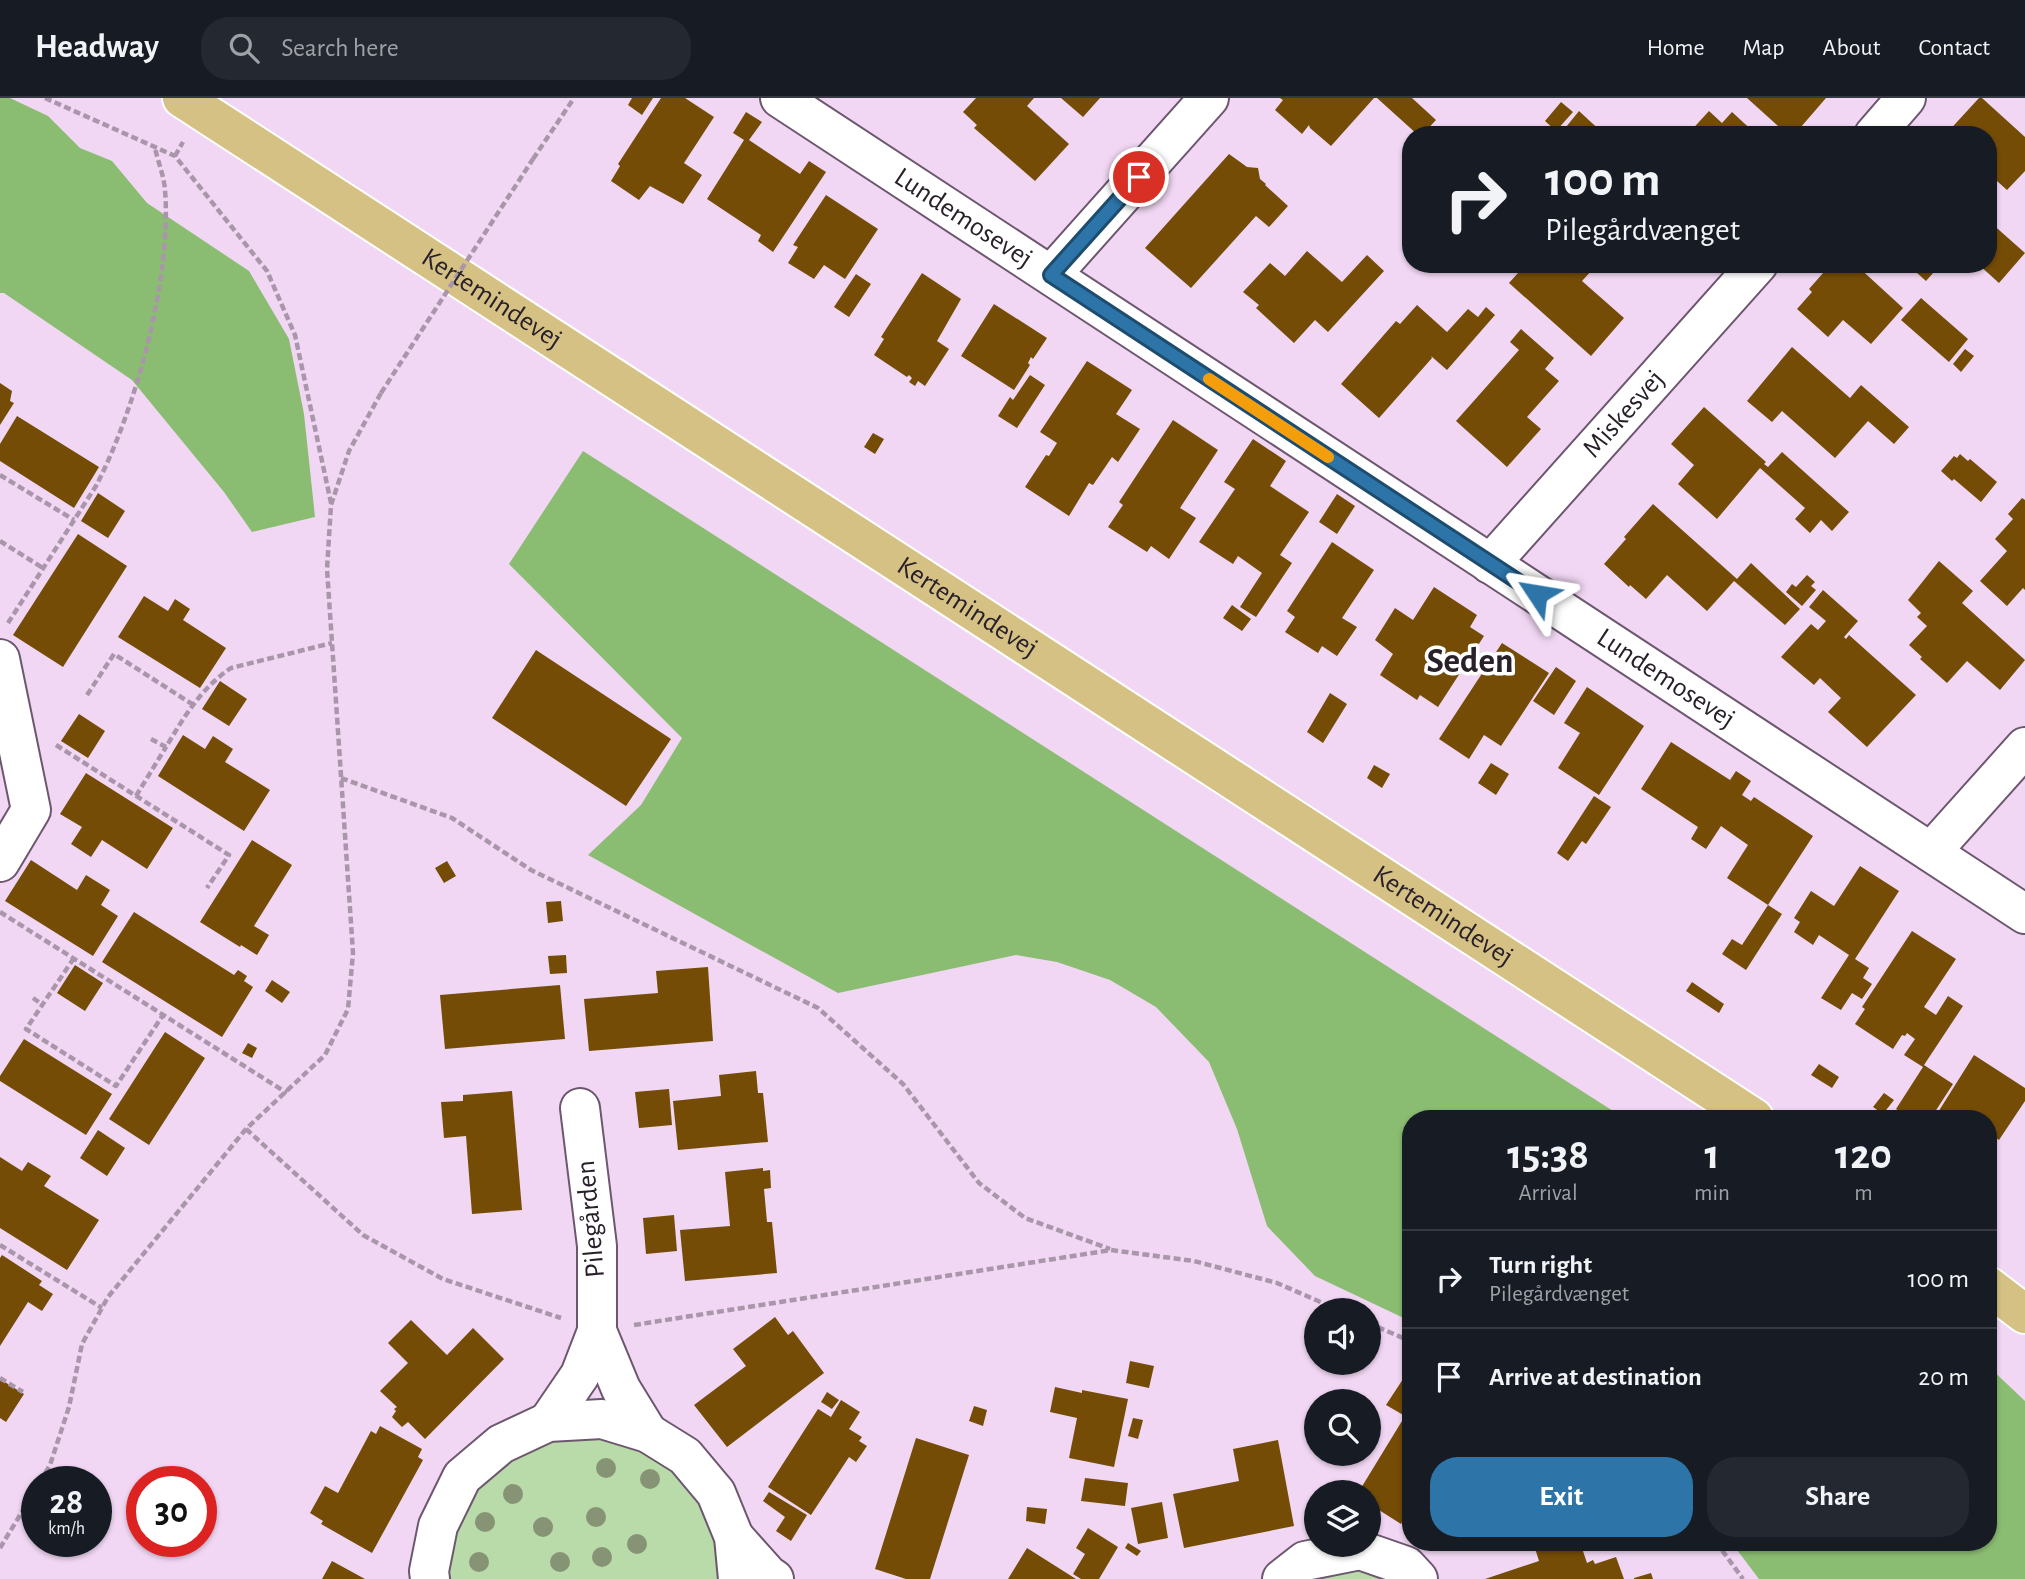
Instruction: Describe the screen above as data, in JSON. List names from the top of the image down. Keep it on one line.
{"streets":{"main road":["Kertemindevej"],"street":["Lundemosevej","Miskesvej","Pilegården"]},"crossings":[["Lundemosevej","Miskesvej"]],"districts":["Seden"],"page":{"header":"Headway","search":"Search here","nav":["Home","Map","About","Contact"],"turn":["100 m","Pilegårdvænget"],"eta":["15:38","Arrival","1","min","120","m"],"list":[{"name":"Turn right","note":"Pilegårdvænget","value":"100 m"},{"name":"Arrive at destination","value":"20 m"}],"buttons":["Exit","Share"],"speed":"28 km/h","limit":"30"}}
